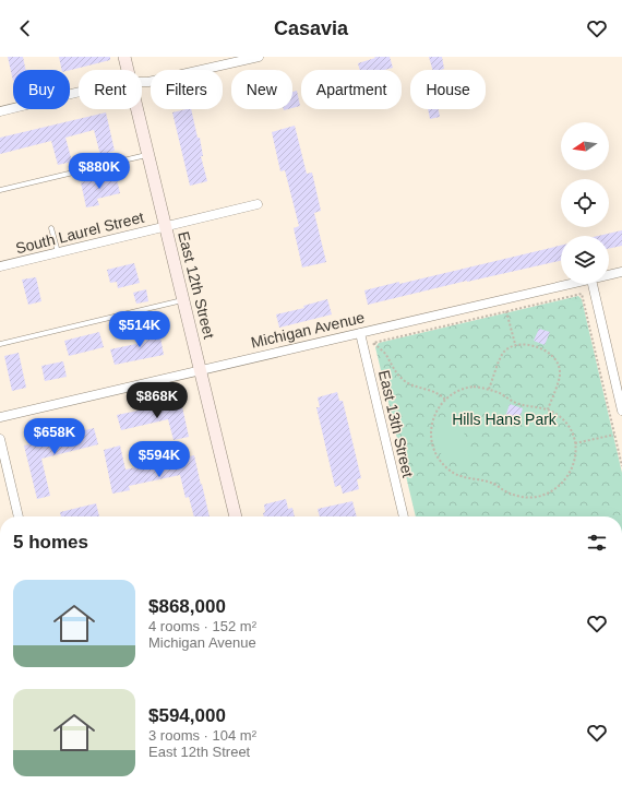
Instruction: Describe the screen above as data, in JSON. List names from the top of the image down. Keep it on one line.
{"streets":{"street":["South Laurel Street","East 12th Street","Michigan Avenue","East 13th Street"]},"crossings":[["South Laurel Street","East 12th Street"],["East 12th Street","Michigan Avenue"],["Michigan Avenue","East 13th Street"]],"parks":["Hills Hans Park"],"north":"left","page":{"header":"Casavia","chip":["Buy","Rent","Filters","New","Apartment","House"],"price":["$880K","$514K","$868K","$658K","$594K"],"heading":"5 homes","list":[{"name":"$868,000","note":"4 rooms · 152 m² · Michigan Avenue"},{"name":"$594,000","note":"3 rooms · 104 m² · East 12th Street"}]}}
